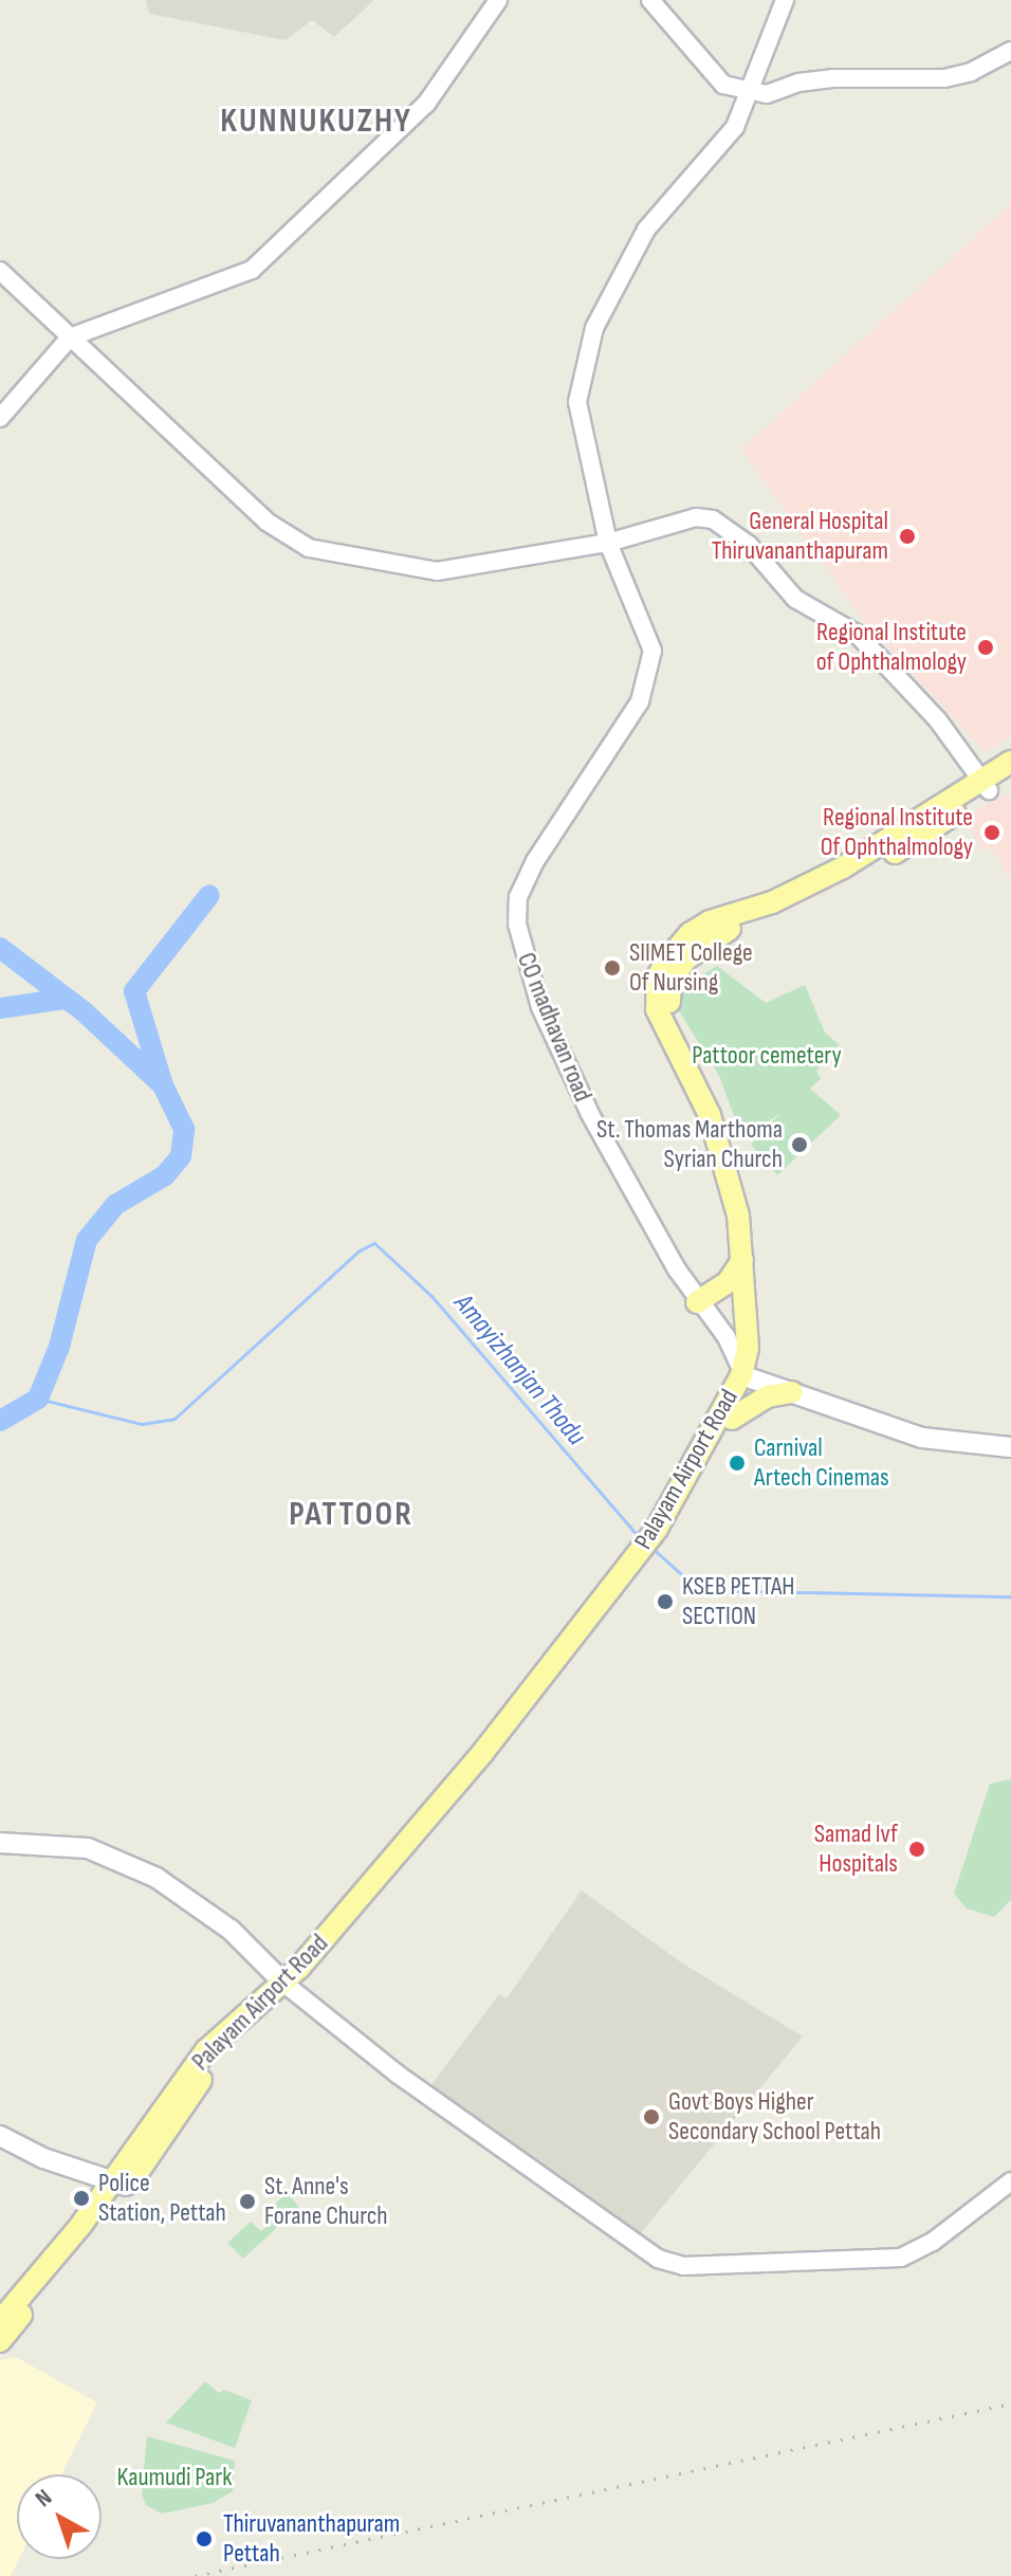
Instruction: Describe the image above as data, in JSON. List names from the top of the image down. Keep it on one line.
{"streets":{"main road":["Palayam Airport Road"],"street":["CO madhavan road"]},"crossings":[["CO madhavan road","Palayam Airport Road"]],"districts":["KUNNUKUZHY","PATTOOR"],"water":["Amayizhanjan Thodu"],"parks":["Pattoor cemetery","Kaumudi Park"],"places":["General Hospital Thiruvananthapuram","Regional Institute of Ophthalmology","Regional Institute Of Ophthalmology","SIIMET College Of Nursing","St. Thomas Marthoma Syrian Church","Carnival Artech Cinemas","KSEB PETTAH SECTION","Samad Ivf Hospitals","Govt Boys Higher Secondary School Pettah","Police Station, Pettah","St. Anne's Forane Church","Thiruvananthapuram Pettah"],"north":"top left"}
